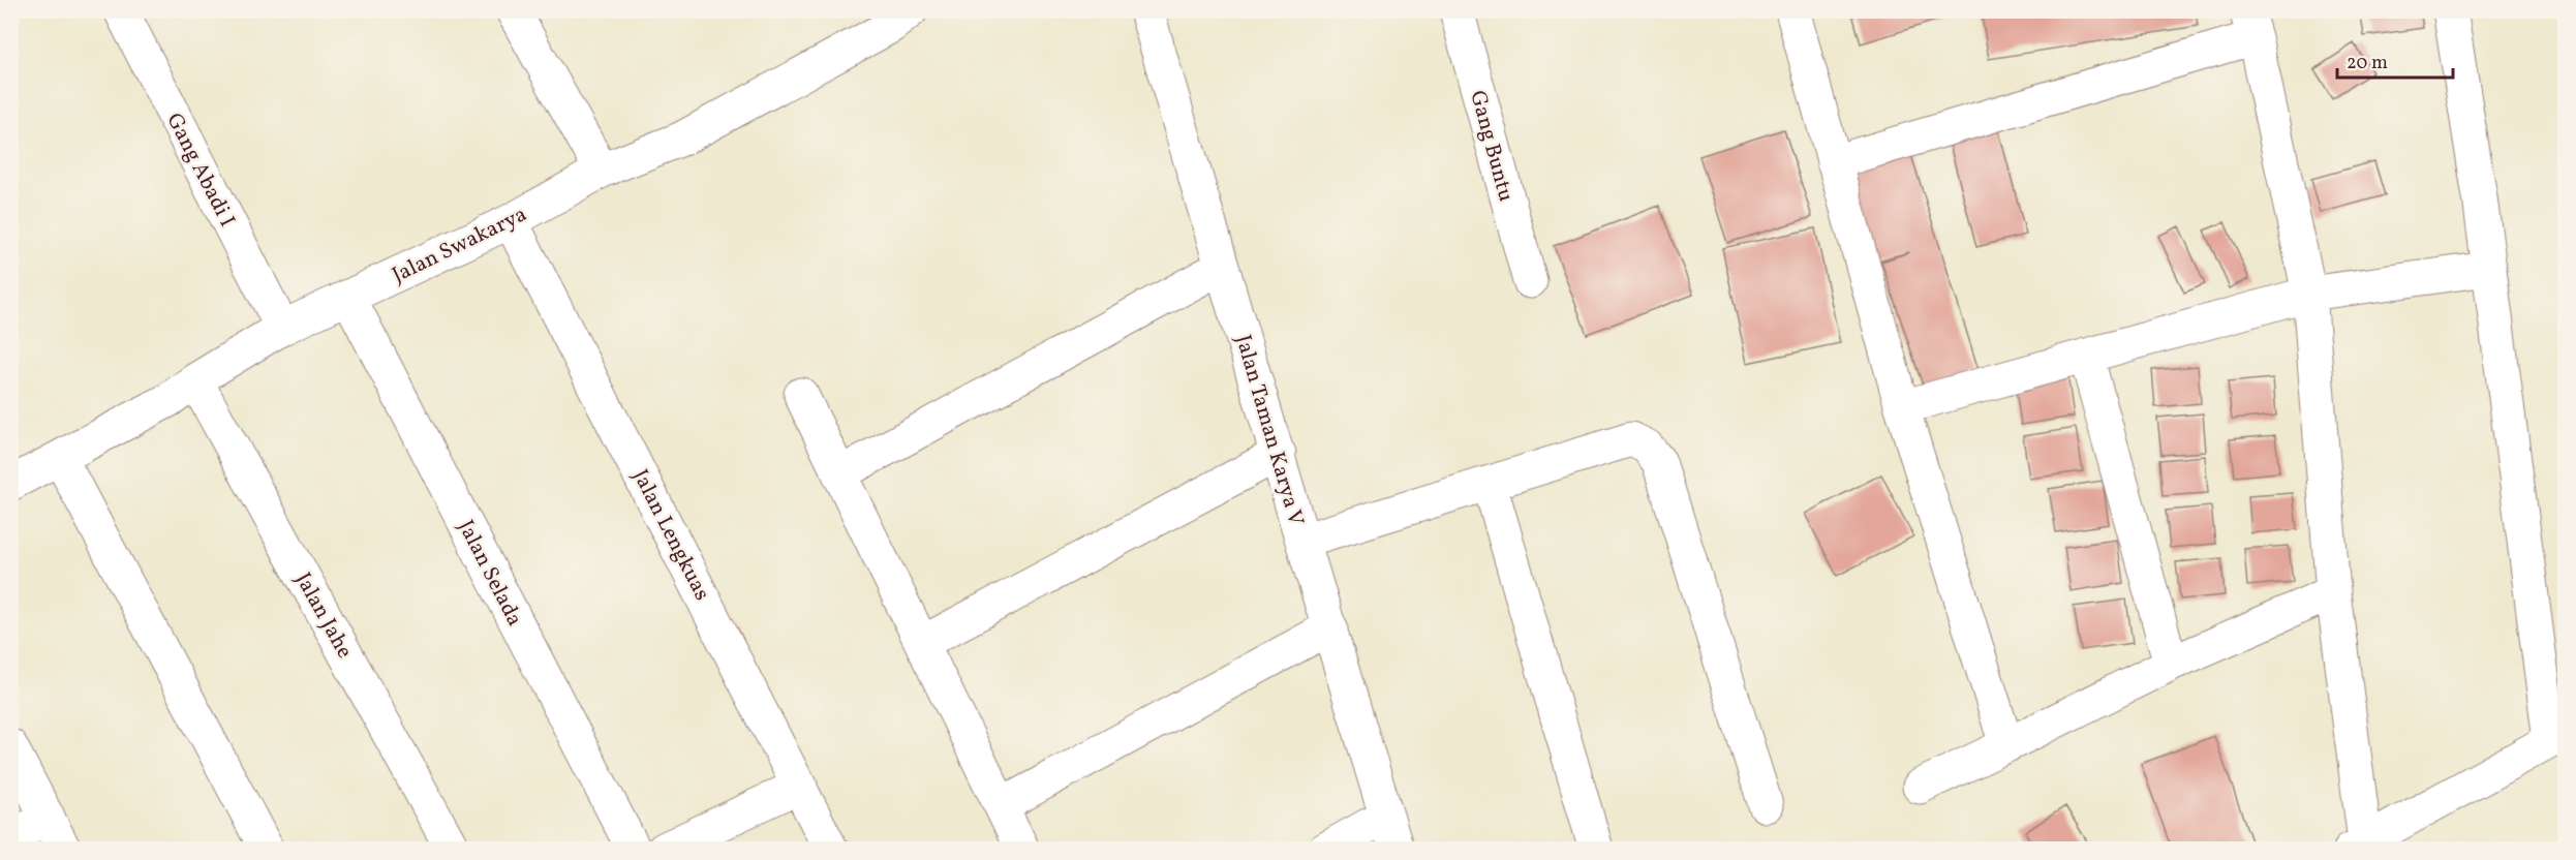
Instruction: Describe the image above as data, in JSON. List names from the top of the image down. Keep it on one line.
{"streets":{"street":["Gang Buntu","Gang Abadi I","Jalan Swakarya","Jalan Taman Karya V","Jalan Lengkuas","Jalan Selada","Jalan Jahe"]},"crossings":[["Gang Abadi I","Jalan Swakarya"],["Jalan Swakarya","Jalan Lengkuas"],["Jalan Swakarya","Jalan Selada"],["Jalan Swakarya","Jalan Jahe"]],"scale_bar":"20 m"}
